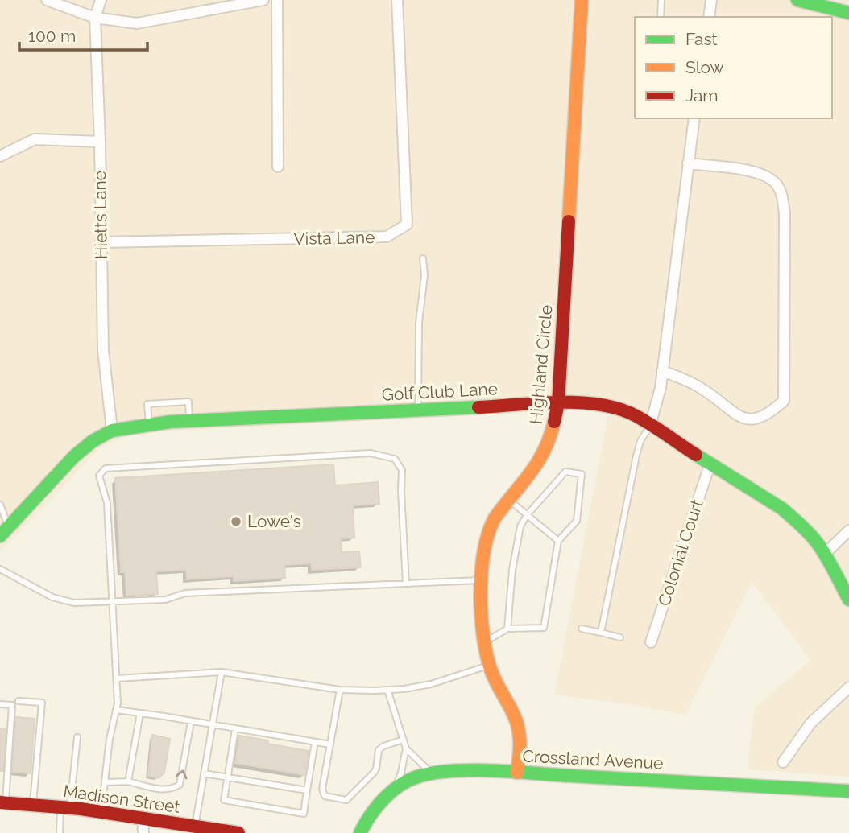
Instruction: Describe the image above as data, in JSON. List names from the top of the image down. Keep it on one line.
{"streets":{"street":["Hietts Lane","Vista Lane","Highland Circle","Golf Club Lane","Colonial Court","Crossland Avenue","Madison Street"]},"crossings":[["Hietts Lane","Vista Lane"],["Hietts Lane","Golf Club Lane"],["Highland Circle","Golf Club Lane"],["Highland Circle","Crossland Avenue"],["Golf Club Lane","Colonial Court"]],"places":["Lowe's"],"legend":["Fast","Slow","Jam"],"scale_bar":"100 m"}
